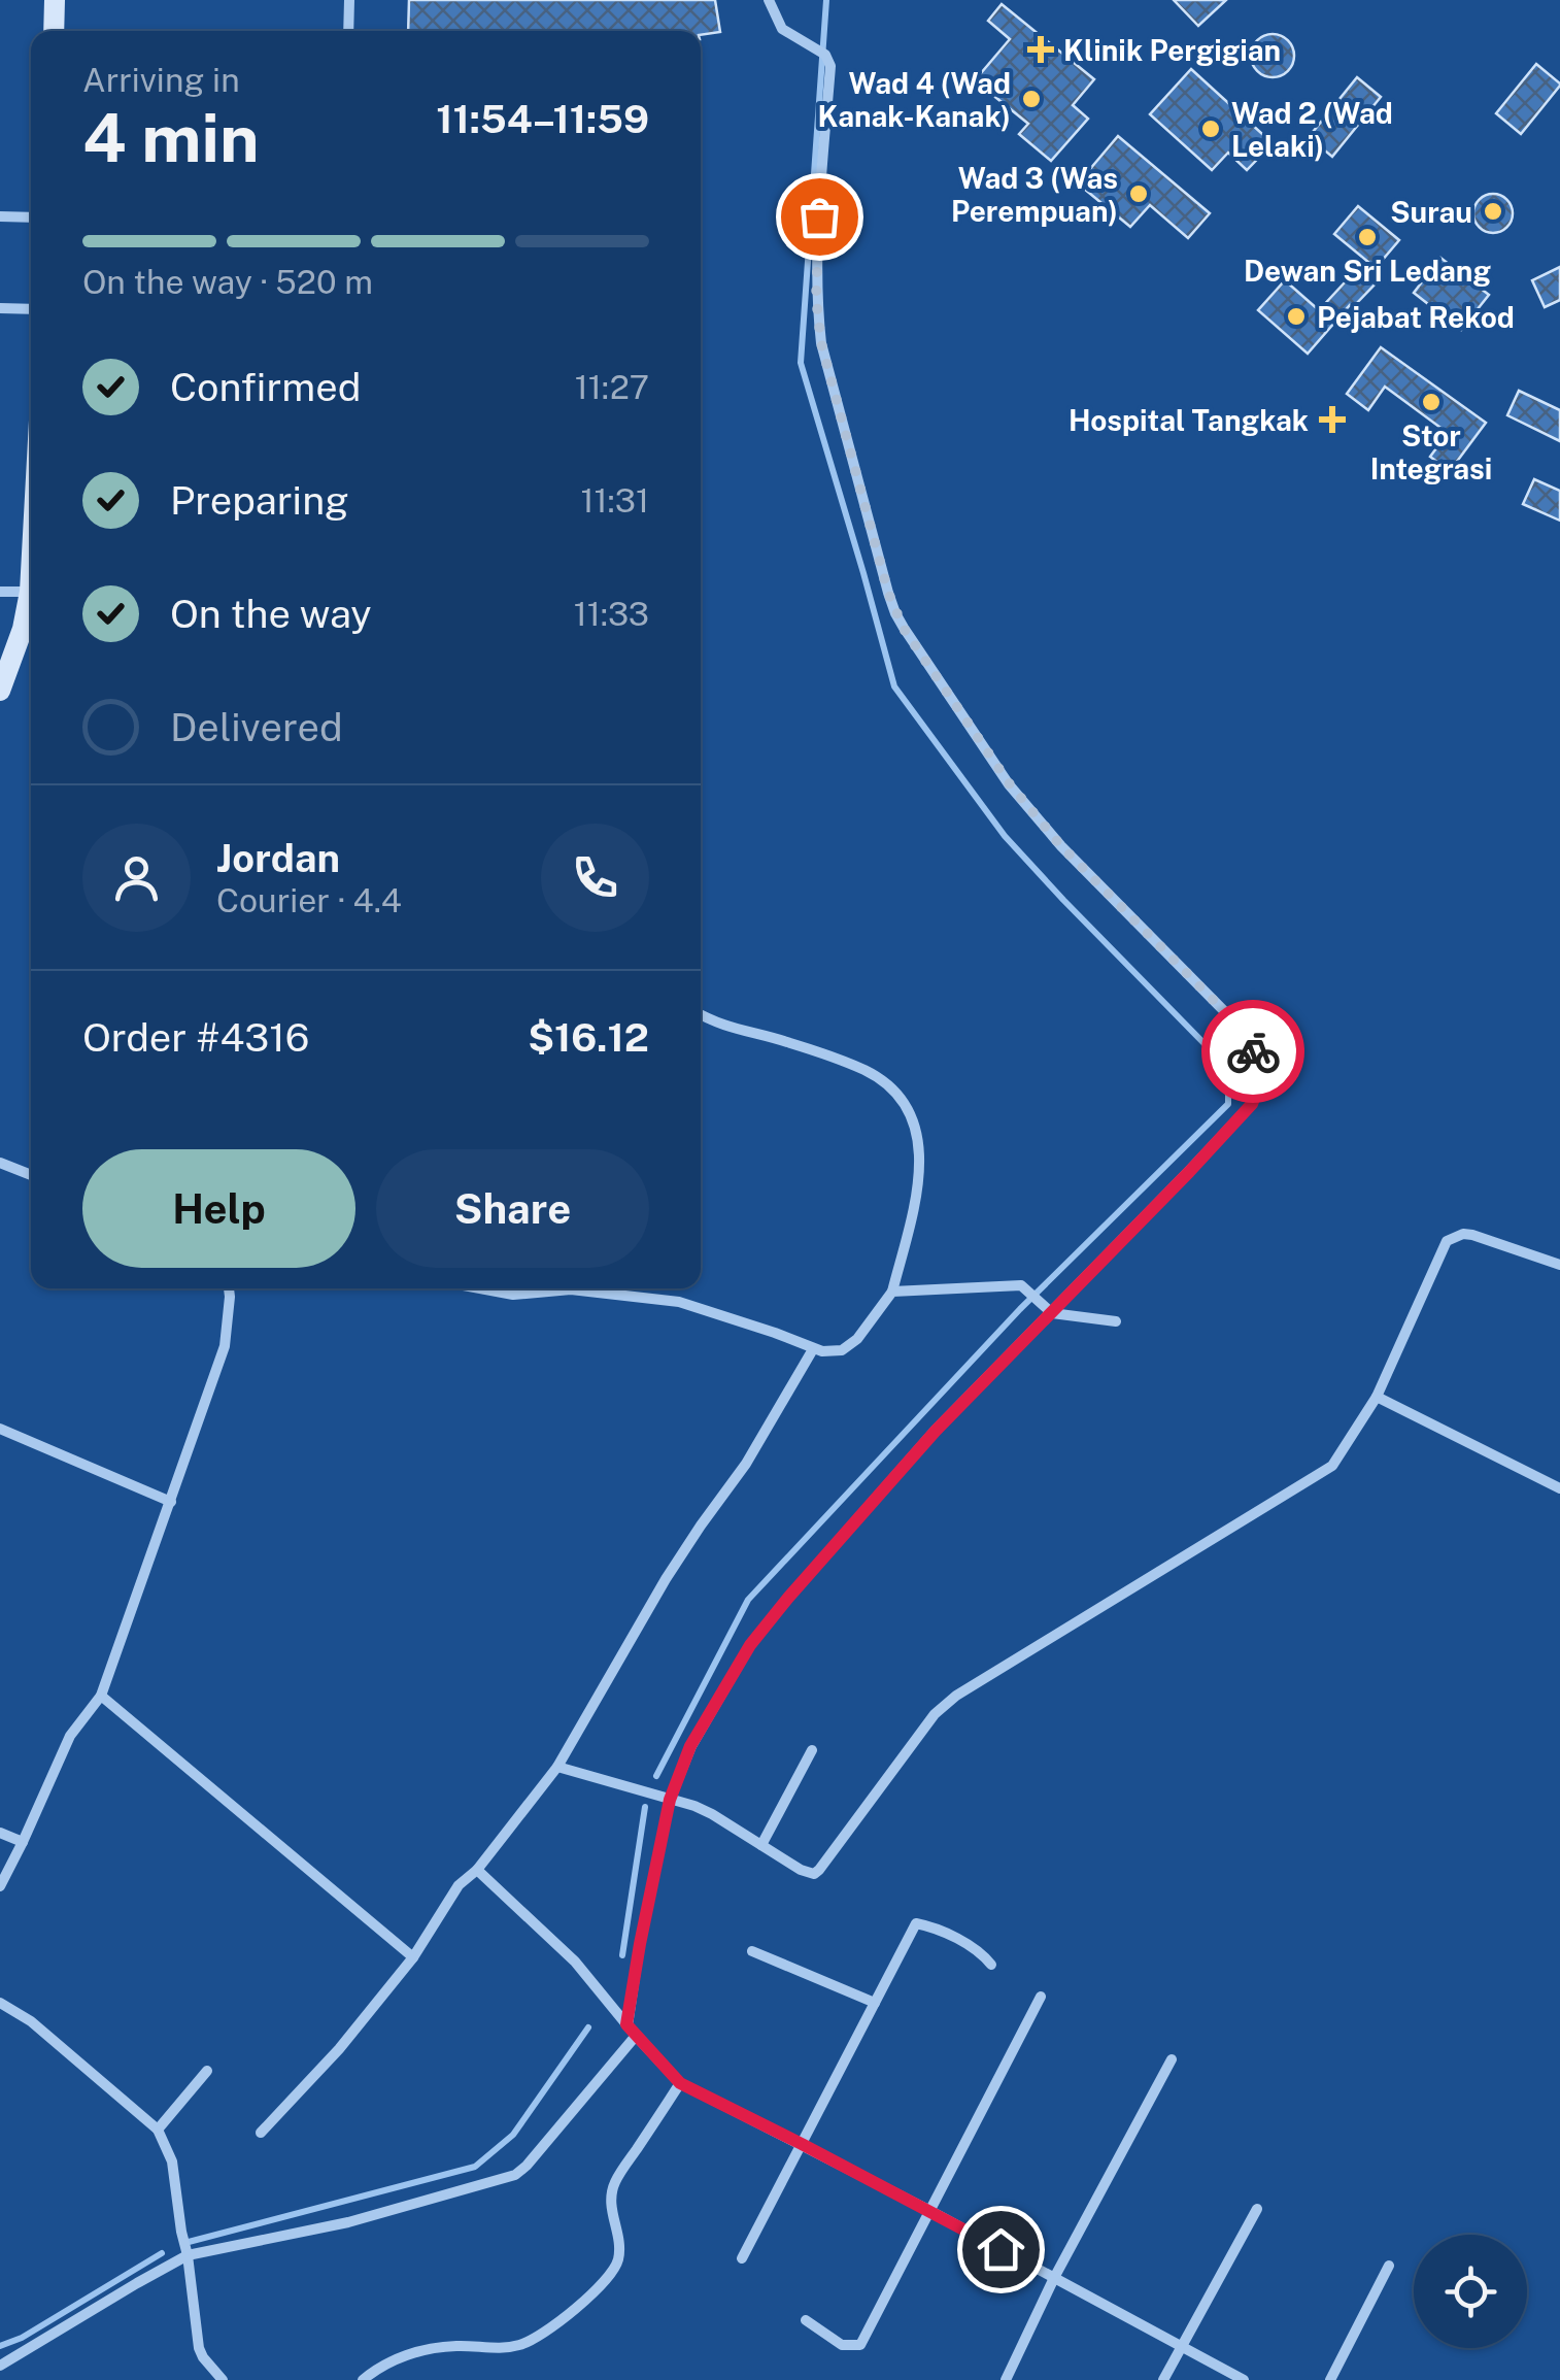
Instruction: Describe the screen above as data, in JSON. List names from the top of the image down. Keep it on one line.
{"places":{"health":["Klinik Pergigian","Hospital Tangkak"],"other":["Wad 4 (Wad Kanak-Kanak)","Wad 2 (Wad Lelaki)","Wad 3 (Was Perempuan)","Surau","Dewan Sri Ledang","Pejabat Rekod","Stor Integrasi"]},"page":{"heading":["4 min","Arriving in","11:54–11:59"],"panel":["Jordan","Courier · 4.4","Order #4316","$16.12"],"bar":"On the way · 520 m","list":[["Confirmed","11:27"],["Preparing","11:31"],["On the way","11:33"],"Delivered"],"buttons":["Help","Share"]}}
